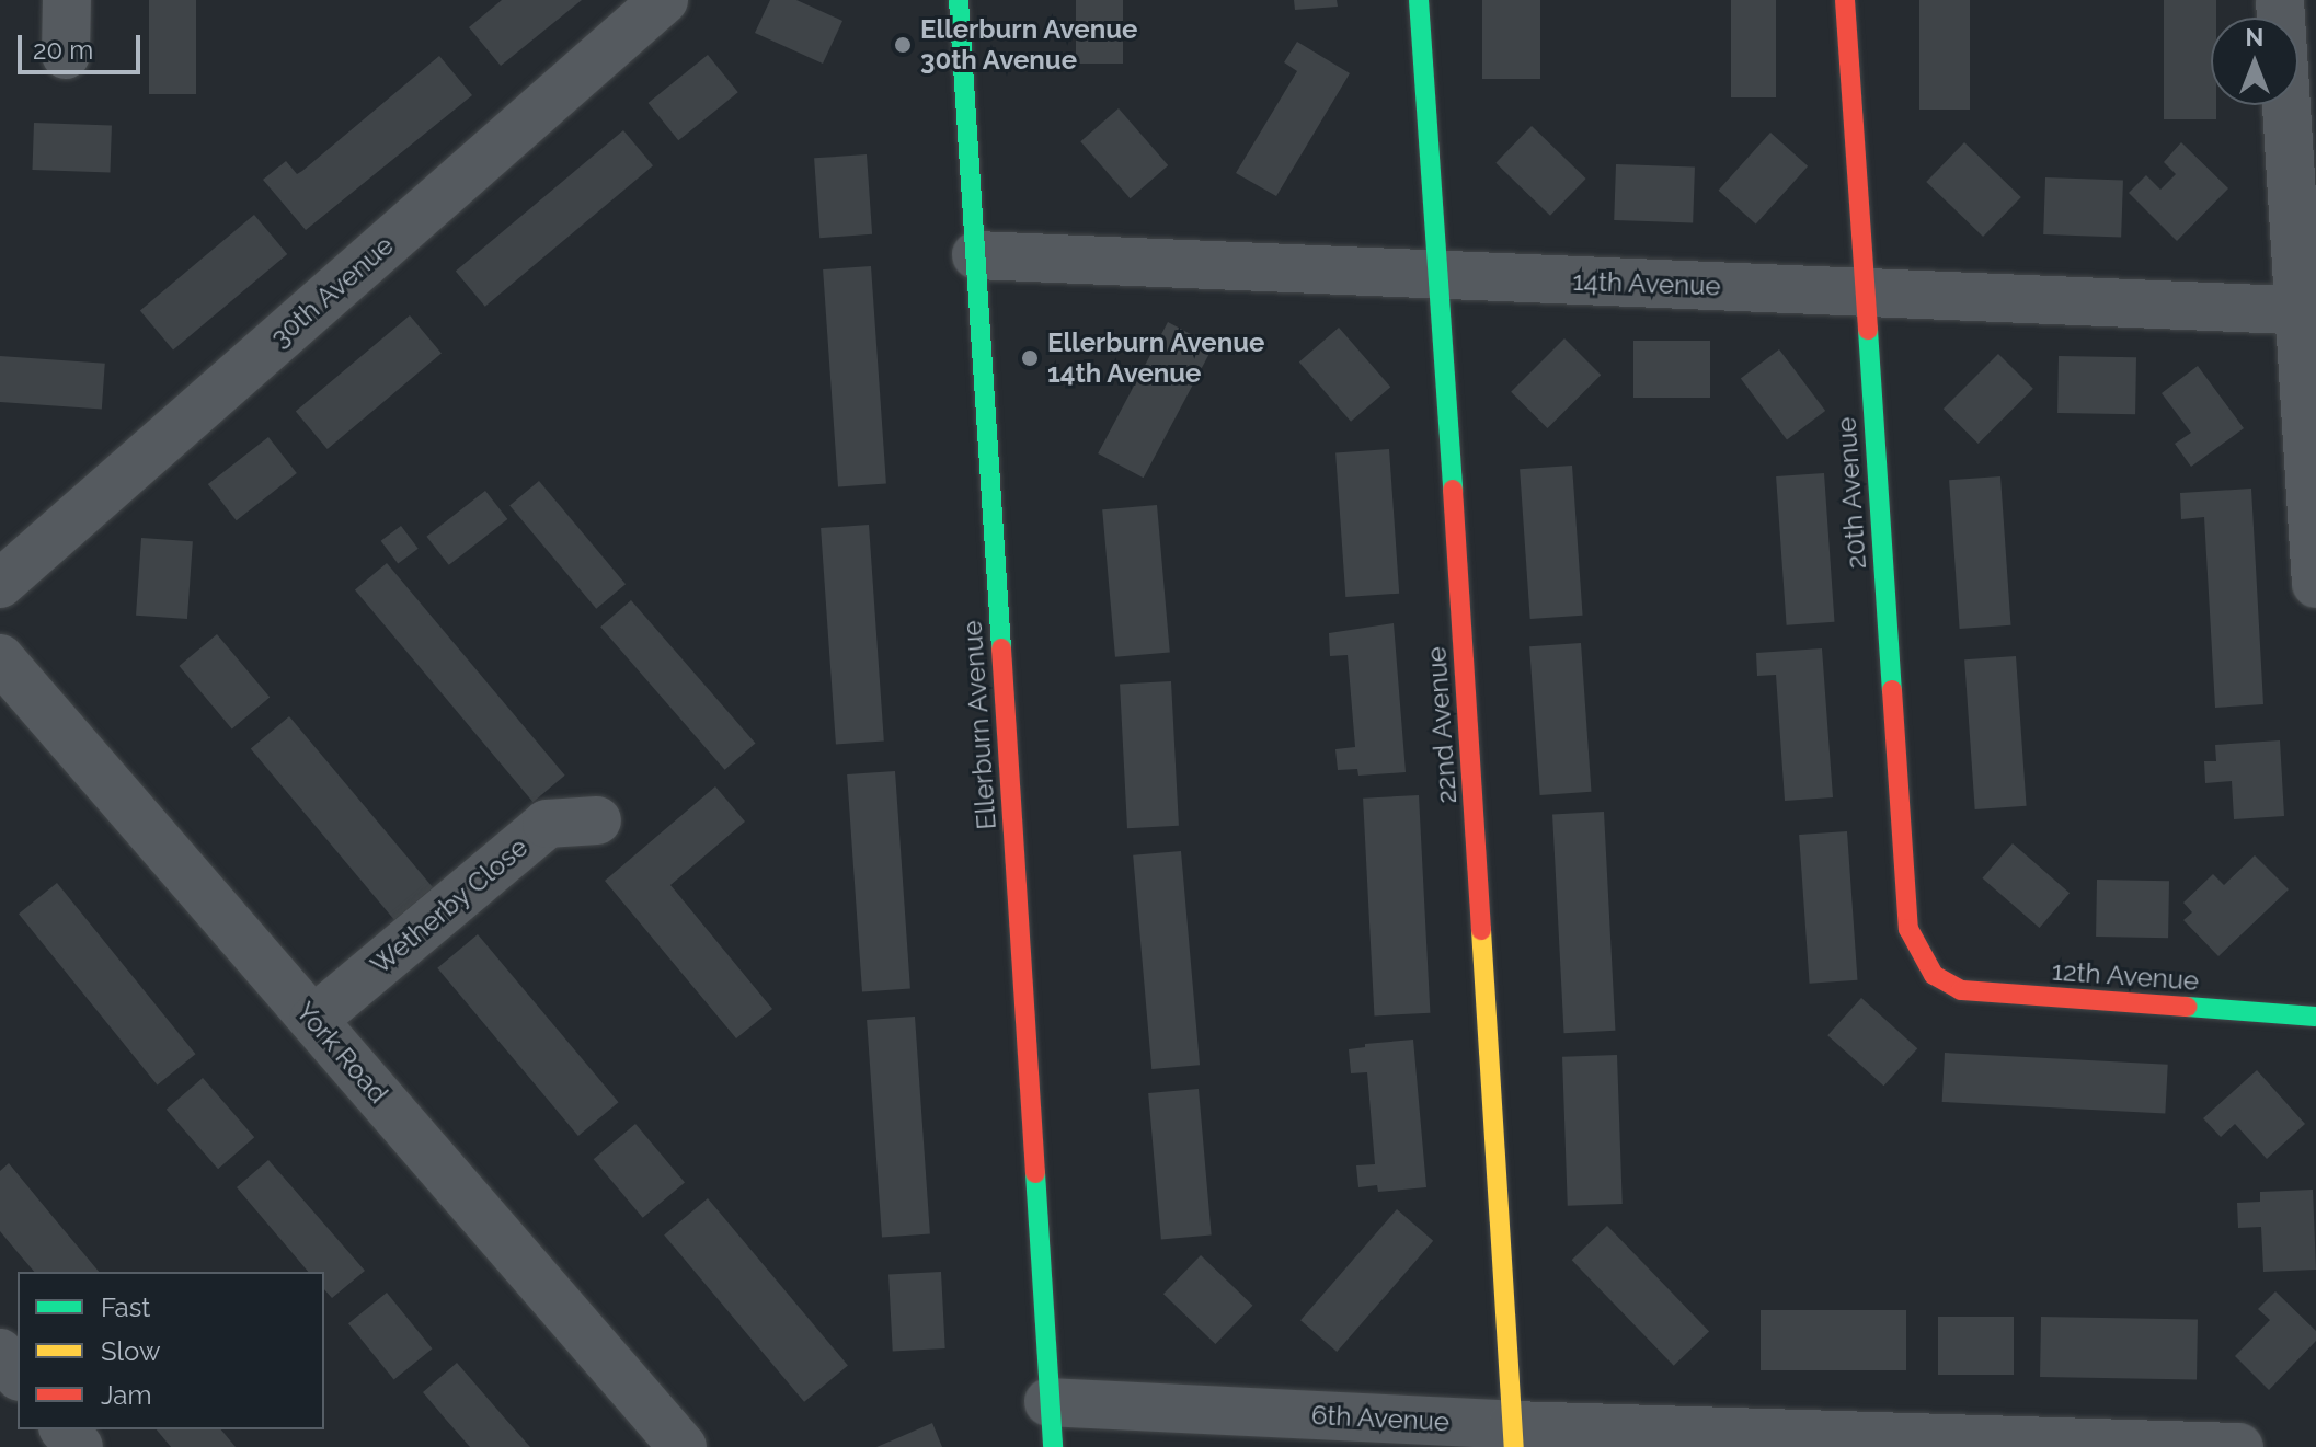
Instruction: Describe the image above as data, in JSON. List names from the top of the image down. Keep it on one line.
{"streets":{"street":["14th Avenue","30th Avenue","20th Avenue","Ellerburn Avenue","22nd Avenue","Wetherby Close","12th Avenue","York Road","6th Avenue"]},"crossings":[["14th Avenue","20th Avenue"],["14th Avenue","Ellerburn Avenue"],["14th Avenue","22nd Avenue"],["20th Avenue","12th Avenue"],["Ellerburn Avenue","6th Avenue"],["22nd Avenue","6th Avenue"],["Wetherby Close","York Road"]],"places":["Ellerburn Avenue 30th Avenue","Ellerburn Avenue 14th Avenue"],"legend":["Fast","Slow","Jam"],"scale_bar":"20 m","north":"top"}
